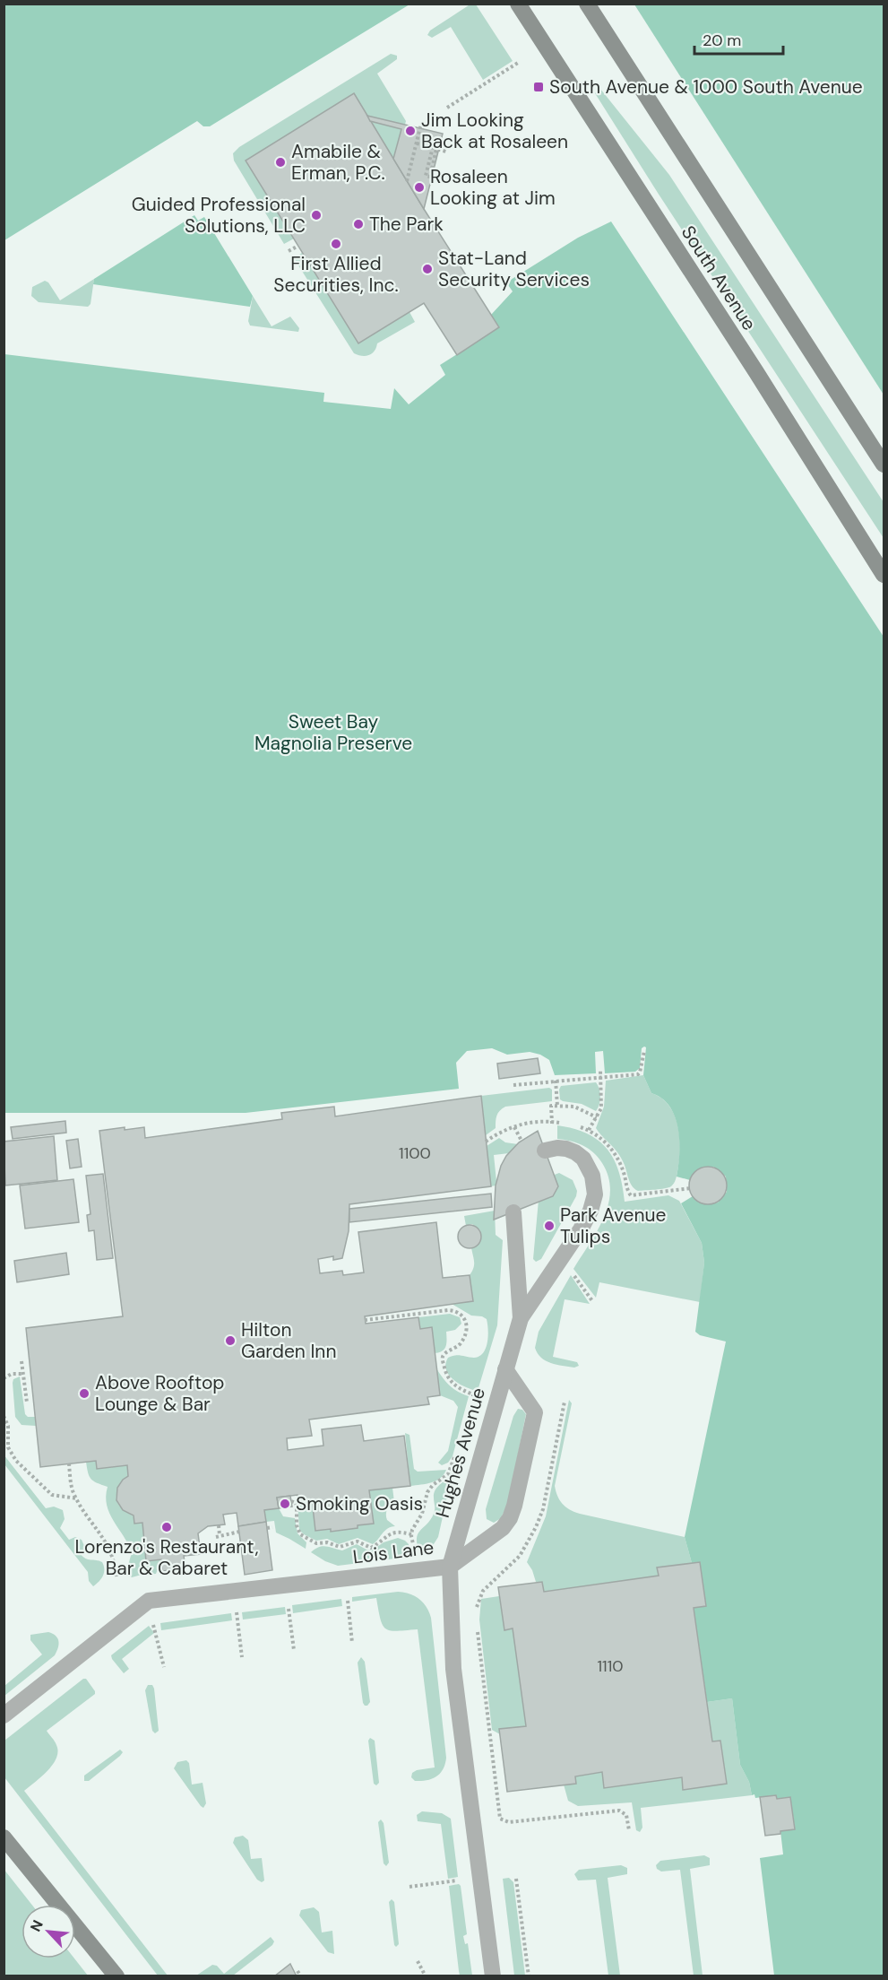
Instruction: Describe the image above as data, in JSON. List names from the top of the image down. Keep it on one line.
{"streets":{"street":["South Avenue"],"lane":["Hughes Avenue","Lois Lane"]},"crossings":[["Hughes Avenue","Lois Lane"]],"parks":["Sweet Bay Magnolia Preserve"],"places":{"transit":["South Avenue & 1000 South Avenue"],"other":["Jim Looking Back at Rosaleen","Amabile & Erman, P.C.","Rosaleen Looking at Jim","Guided Professional Solutions, LLC","The Park","First Allied Securities, Inc.","Stat-Land Security Services","Park Avenue Tulips","Hilton Garden Inn","Above Rooftop Lounge & Bar","Smoking Oasis","Lorenzo's Restaurant, Bar & Cabaret"]},"house_numbers":["1100","1110"],"scale_bar":"20 m","north":"top left"}
